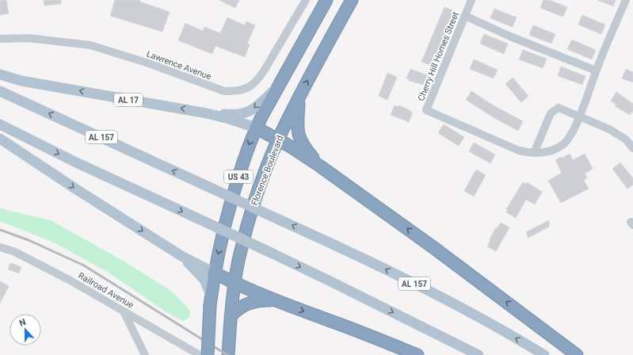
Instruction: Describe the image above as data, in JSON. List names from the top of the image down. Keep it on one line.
{"streets":{"highway":["AL 17","Florence Boulevard","US 43"],"main road":["AL 157"],"street":["Cherry Hill Homes Street","Lawrence Avenue","Railroad Avenue"]},"crossings":[["AL 17","Florence Boulevard"],["AL 17","US 43"]],"north":"top"}
